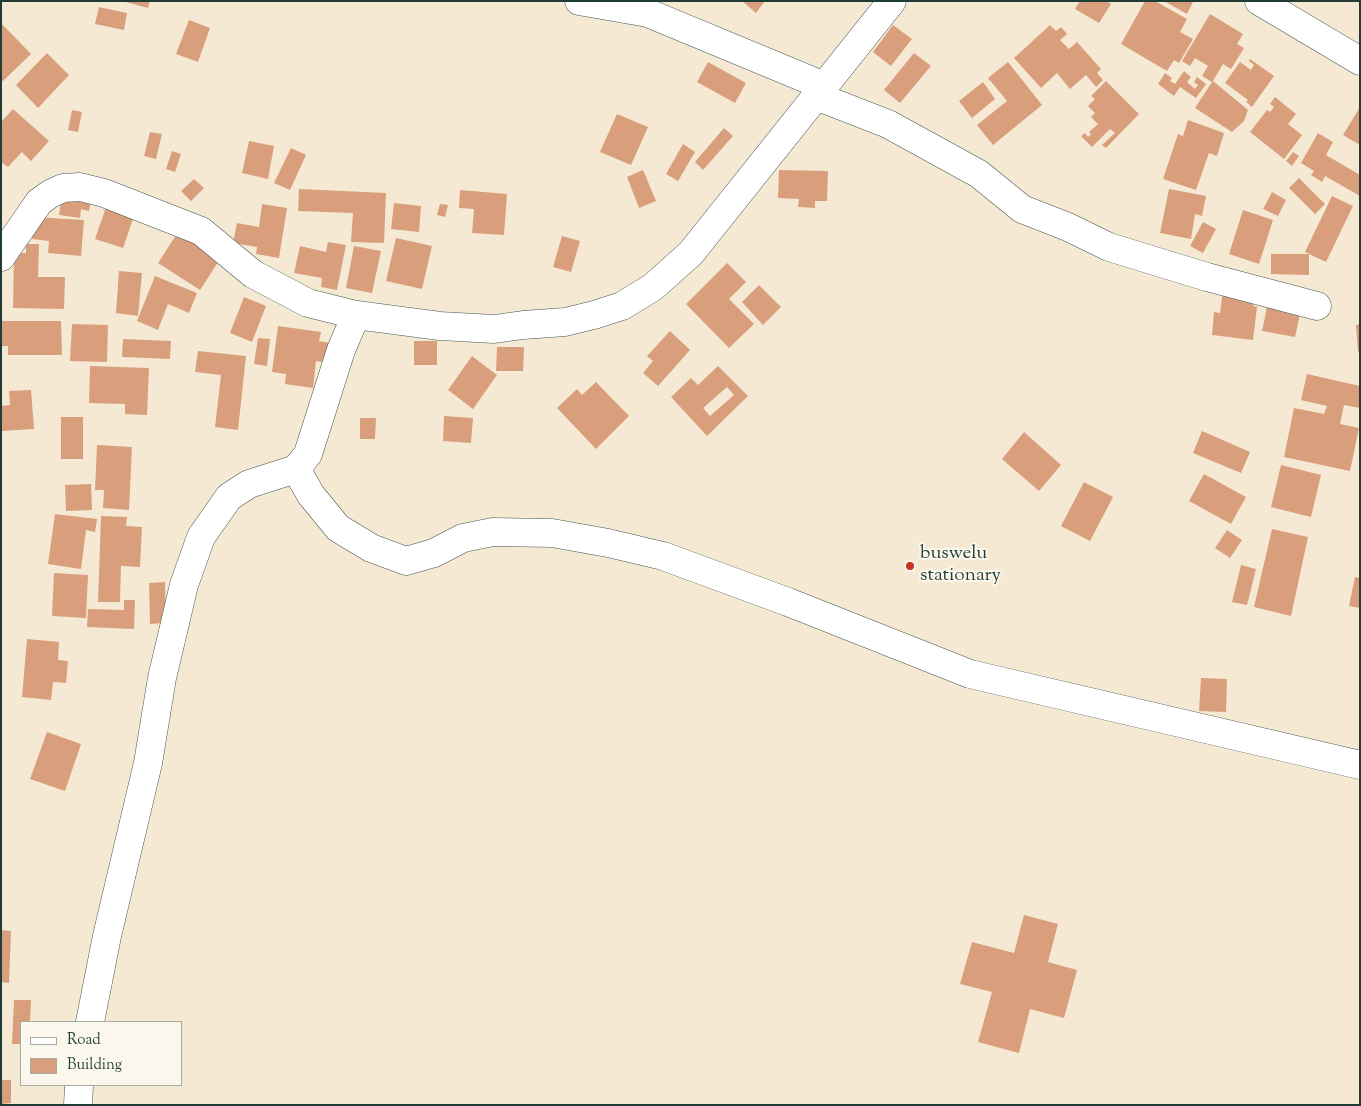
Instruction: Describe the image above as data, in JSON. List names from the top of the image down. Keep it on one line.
{"places":["buswelu stationary"],"legend":["Road","Building"]}
